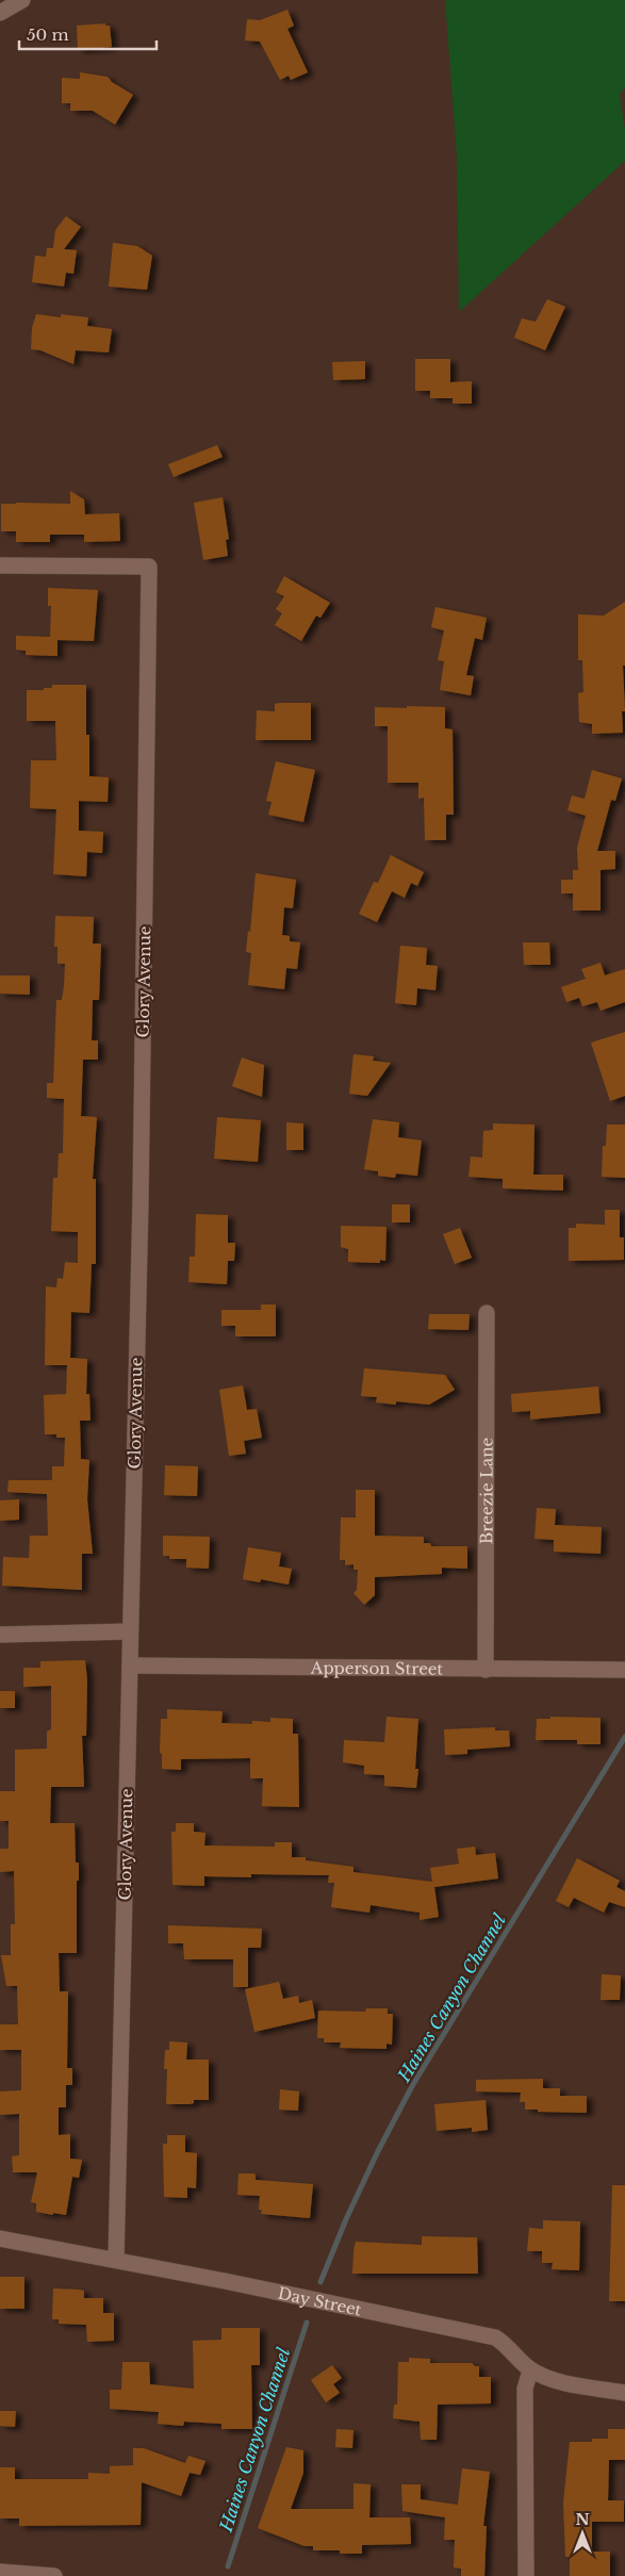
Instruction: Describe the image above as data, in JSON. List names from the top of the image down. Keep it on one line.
{"streets":{"street":["Glory Avenue","Breezie Lane","Apperson Street","Day Street"]},"crossings":[["Glory Avenue","Apperson Street"],["Glory Avenue","Day Street"],["Breezie Lane","Apperson Street"]],"water":["Haines Canyon Channel"],"scale_bar":"50 m","north":"top"}
